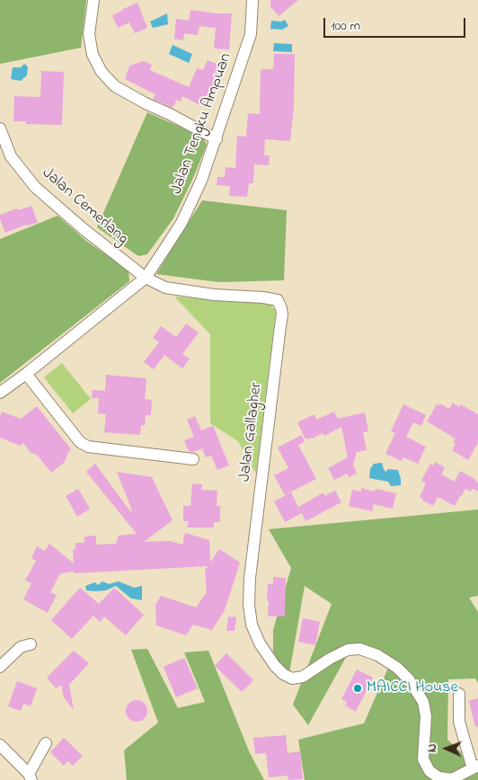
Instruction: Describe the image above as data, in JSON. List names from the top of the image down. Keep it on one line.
{"streets":{"street":["Jalan Tengku Ampuan","Jalan Cemerlang","Jalan Gallagher"]},"crossings":[["Jalan Tengku Ampuan","Jalan Cemerlang"],["Jalan Tengku Ampuan","Jalan Gallagher"],["Jalan Cemerlang","Jalan Gallagher"]],"places":["MAICCI House"],"scale_bar":"100 m","north":"left"}
